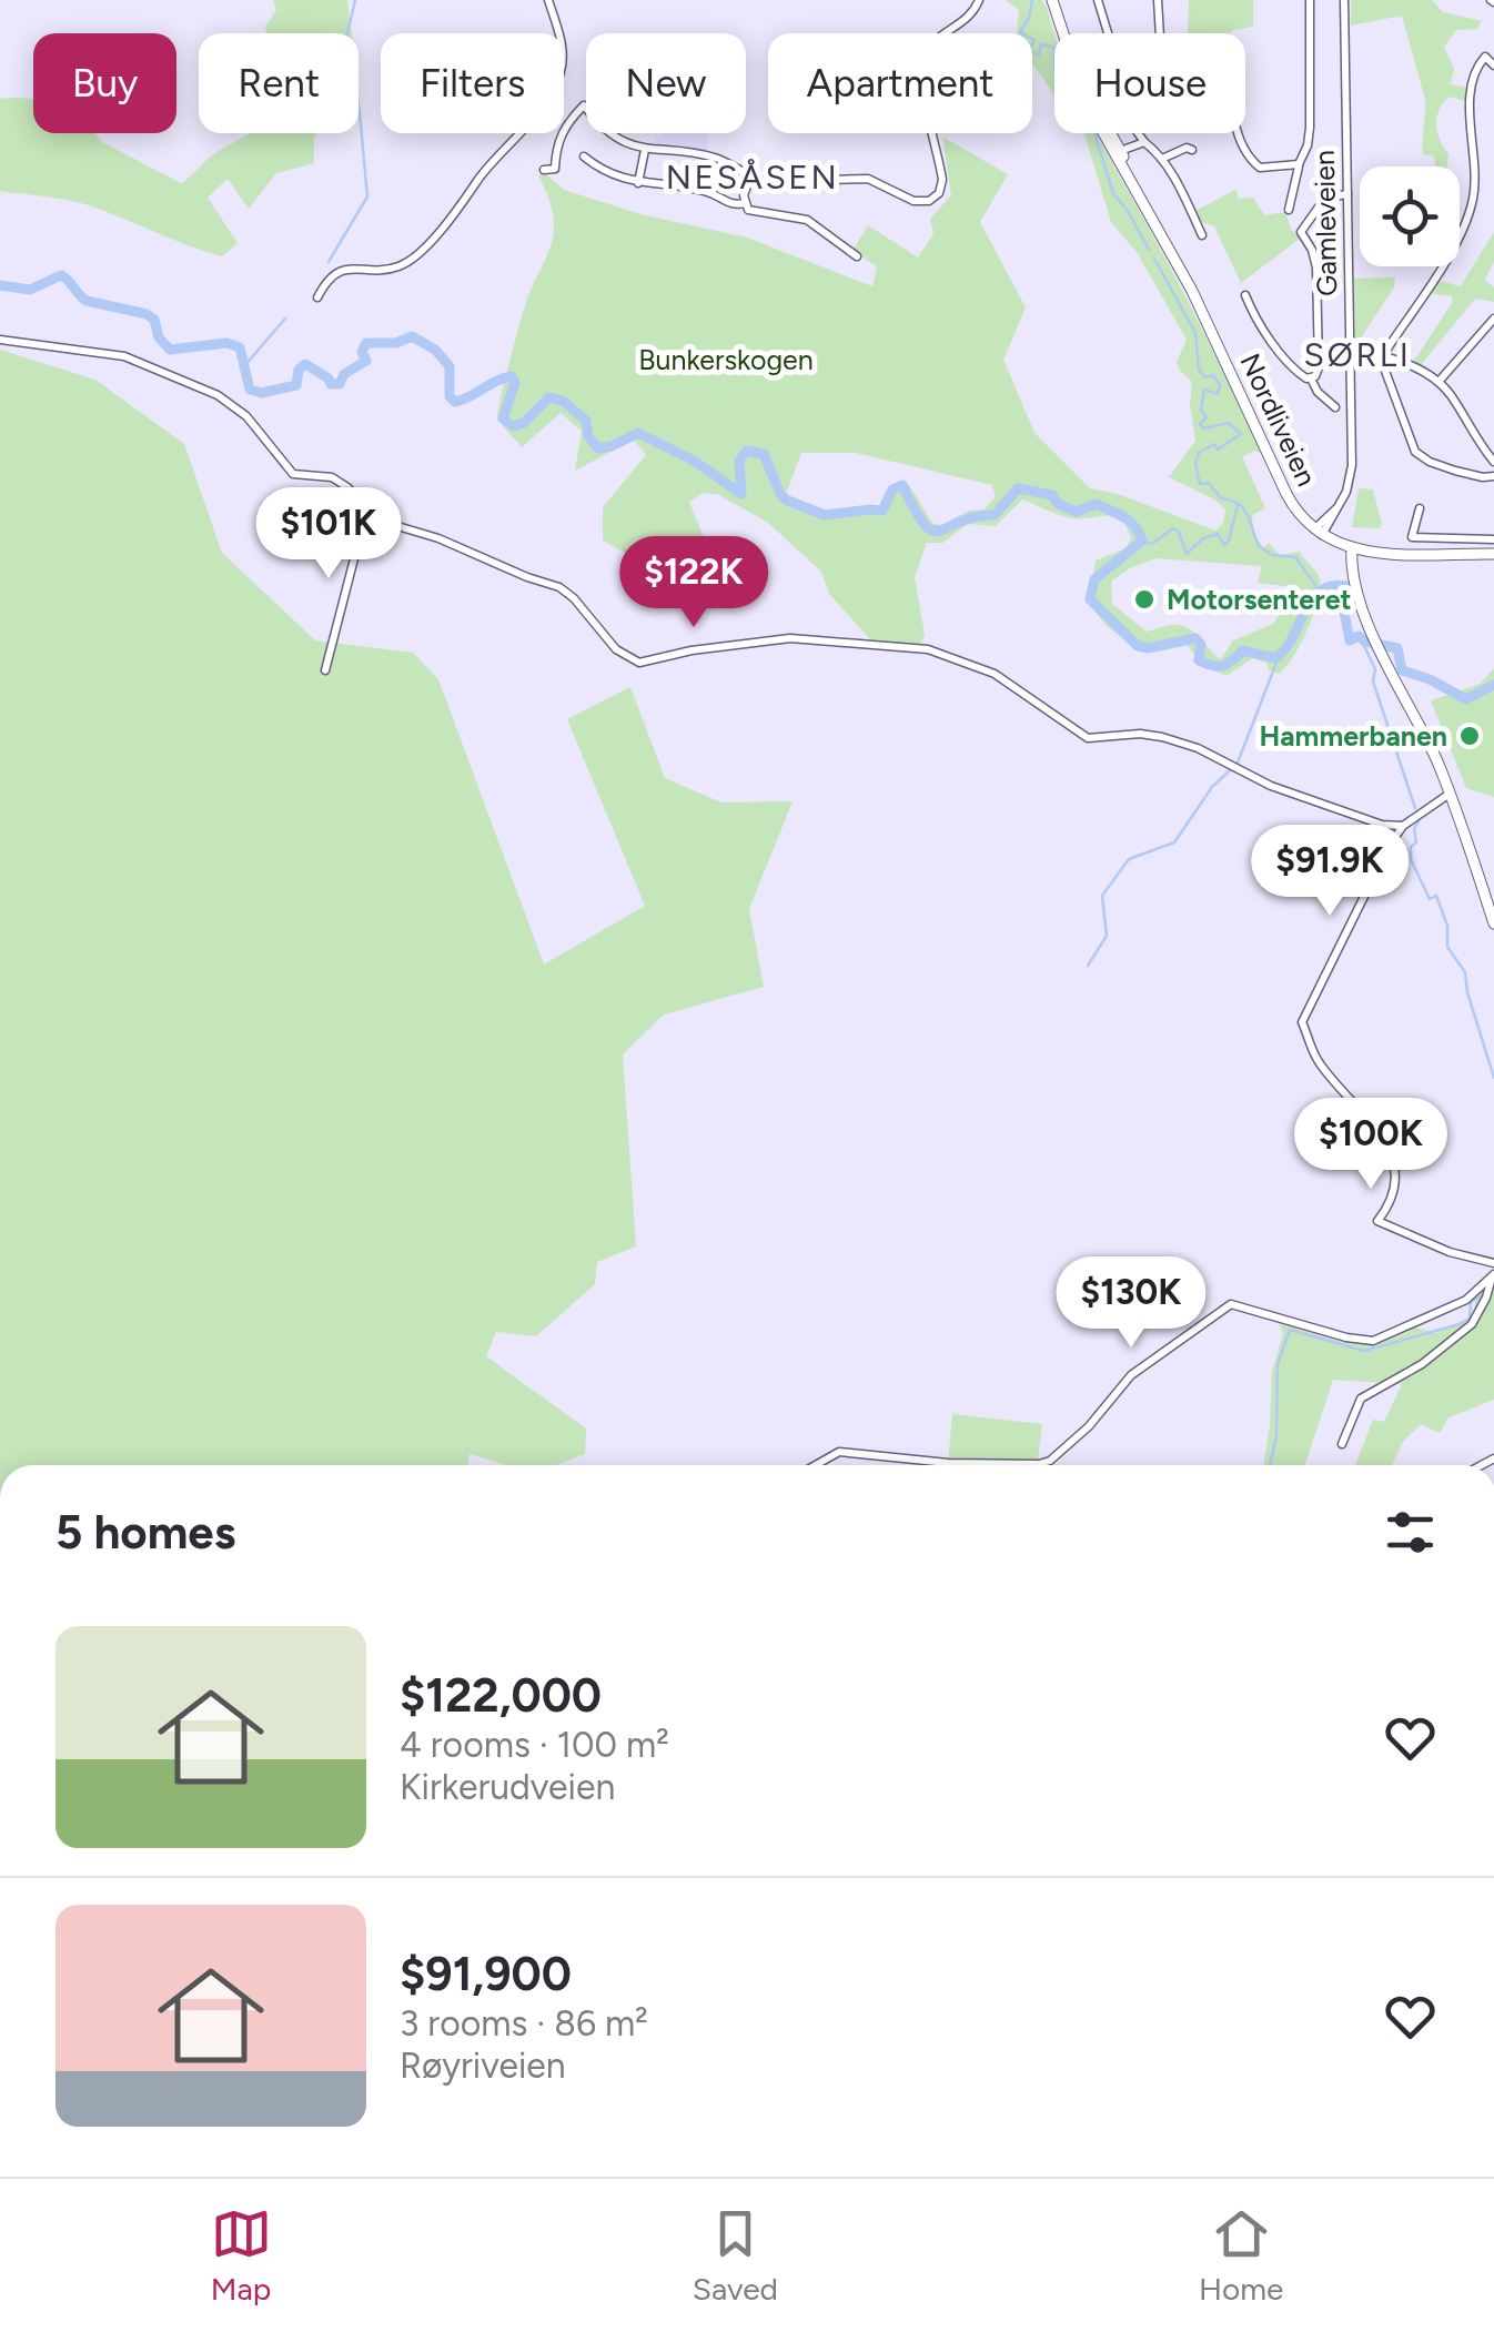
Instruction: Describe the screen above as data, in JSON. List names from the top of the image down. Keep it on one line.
{"streets":{"main road":["Nordliveien"],"street":["Gamleveien"]},"crossings":[["Gamleveien","Nordliveien"]],"districts":["NESÅSEN","SØRLI"],"parks":["Bunkerskogen"],"places":["Motorsenteret","Hammerbanen"],"page":{"chip":["Buy","Rent","Filters","New","Apartment","House"],"price":["$101K","$122K","$91.9K","$100K","$130K"],"heading":"5 homes","list":[{"name":"$122,000","note":"4 rooms · 100 m² · Kirkerudveien"},{"name":"$91,900","note":"3 rooms · 86 m² · Røyriveien"}],"tabs":["Map","Saved","Home"]}}
